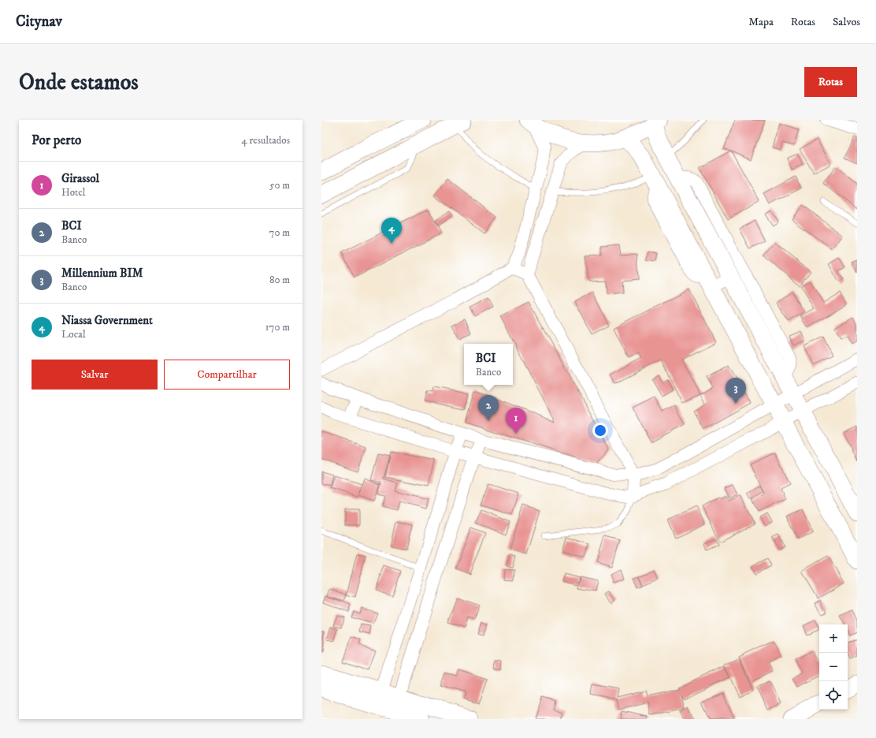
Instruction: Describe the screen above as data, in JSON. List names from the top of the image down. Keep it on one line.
{"page":{"header":"Citynav","nav":["Mapa","Rotas","Salvos"],"buttons":["Rotas",["Salvar","Compartilhar"]],"title":"Onde estamos","heading":["Por perto","4 resultados"],"list":[{"mark":"1","name":"Girassol","note":"Hotel","value":"50 m"},{"mark":"2","name":"BCI","note":"Banco","value":"70 m"},{"mark":"3","name":"Millennium BIM","note":"Banco","value":"80 m"},{"mark":"4","name":"Niassa Government","note":"Local","value":"170 m"}],"pins":["4","3","2","1"],"popup":["BCI","Banco"],"map_buttons":["+","−"]}}
